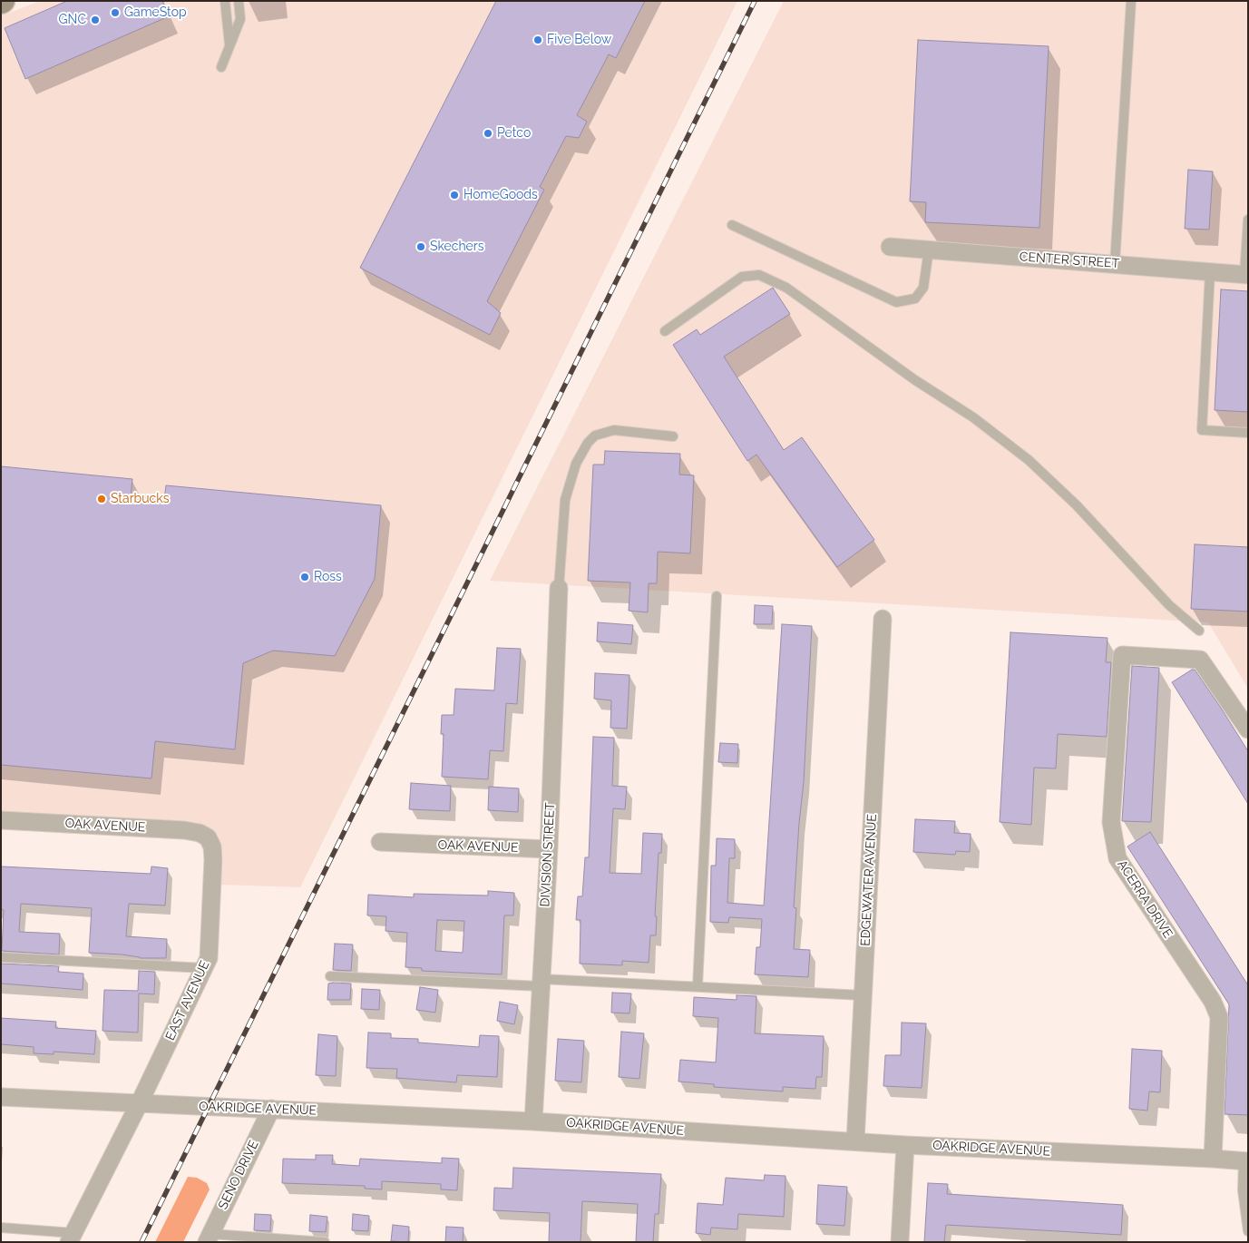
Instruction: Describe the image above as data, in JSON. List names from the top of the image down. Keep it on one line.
{"streets":{"street":["CENTER STREET","OAK AVENUE","DIVISION STREET","EDGEWATER AVENUE","ACERRA DRIVE","EAST AVENUE","OAKRIDGE AVENUE","SENO DRIVE"]},"crossings":[["OAK AVENUE","DIVISION STREET"],["OAK AVENUE","EAST AVENUE"],["DIVISION STREET","OAKRIDGE AVENUE"],["EDGEWATER AVENUE","OAKRIDGE AVENUE"],["ACERRA DRIVE","OAKRIDGE AVENUE"],["EAST AVENUE","OAKRIDGE AVENUE"],["OAKRIDGE AVENUE","SENO DRIVE"]],"places":["GameStop","GNC","Five Below","Petco","HomeGoods","Skechers","Starbucks","Ross"]}
